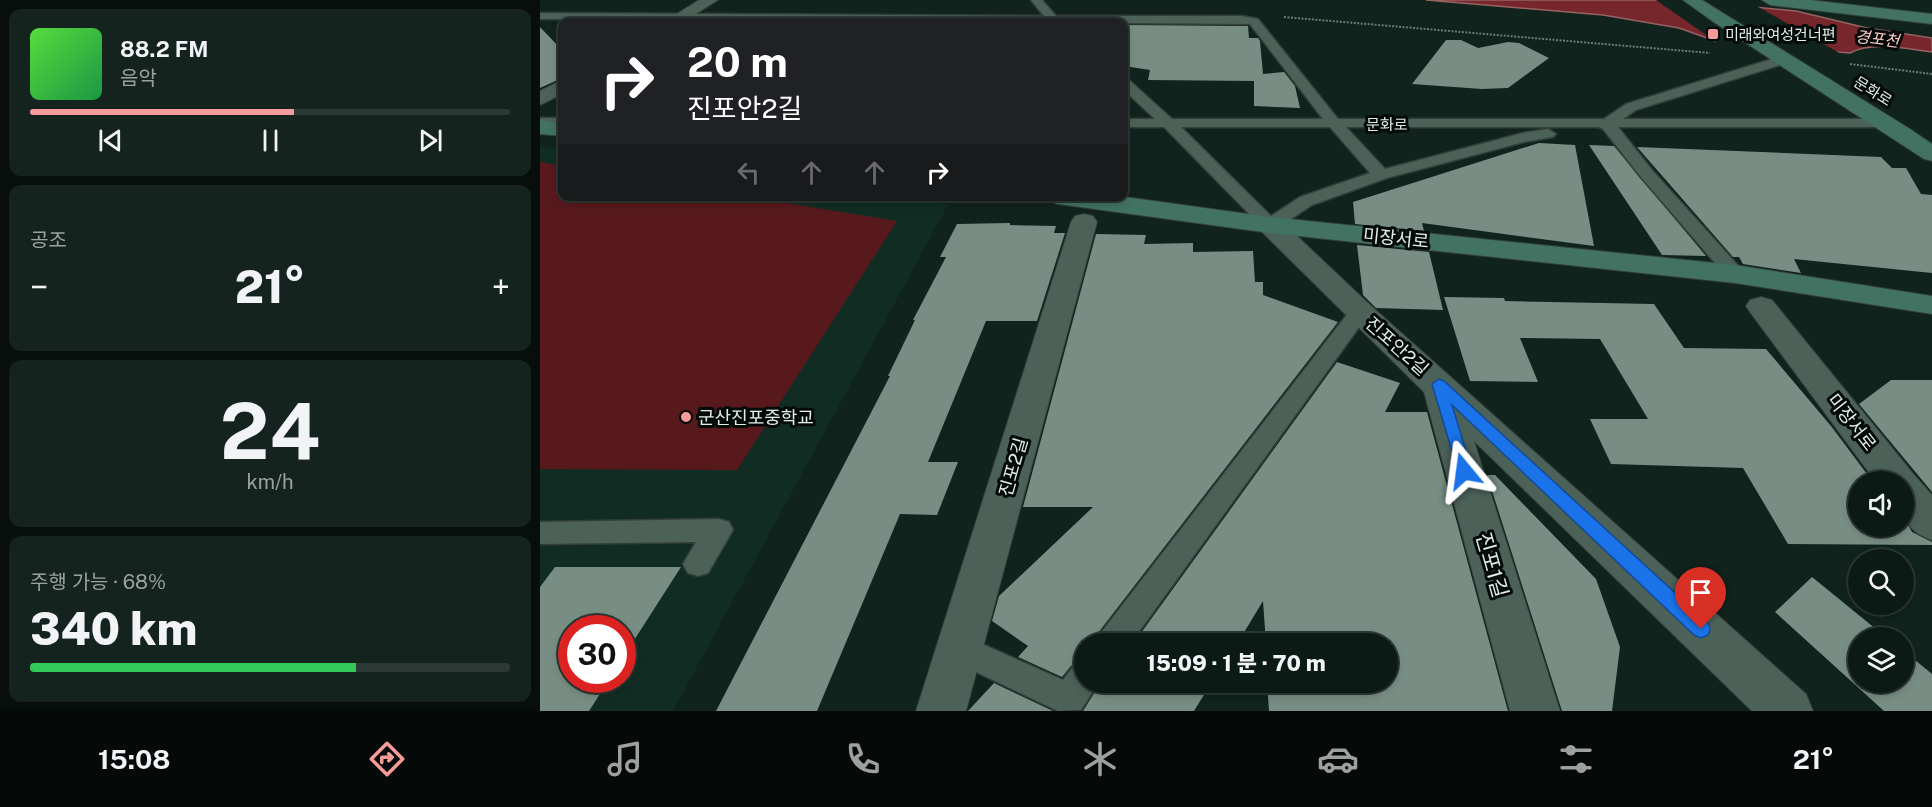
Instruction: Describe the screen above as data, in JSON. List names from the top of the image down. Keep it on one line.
{"streets":{"street":["문화로","미장서로","진포안2길","진포2길","진포1길"]},"crossings":[["미장서로","진포안2길"],["미장서로","진포2길"],["진포안2길","진포1길"]],"water":["경포천"],"places":{"transit":["미래와여성건너편"],"other":["군산진포중학교"]},"page":{"turn":["20 m","진포안2길"],"song":["88.2 FM","음악"],"tile":["공조",["24","km/h"],["주행 가능 · 68%","340 km"]],"heat":["−","21°","+"],"limit":"30","trip":"15:09 · 1 분 · 70 m","tabs":["15:08","21°"]}}
